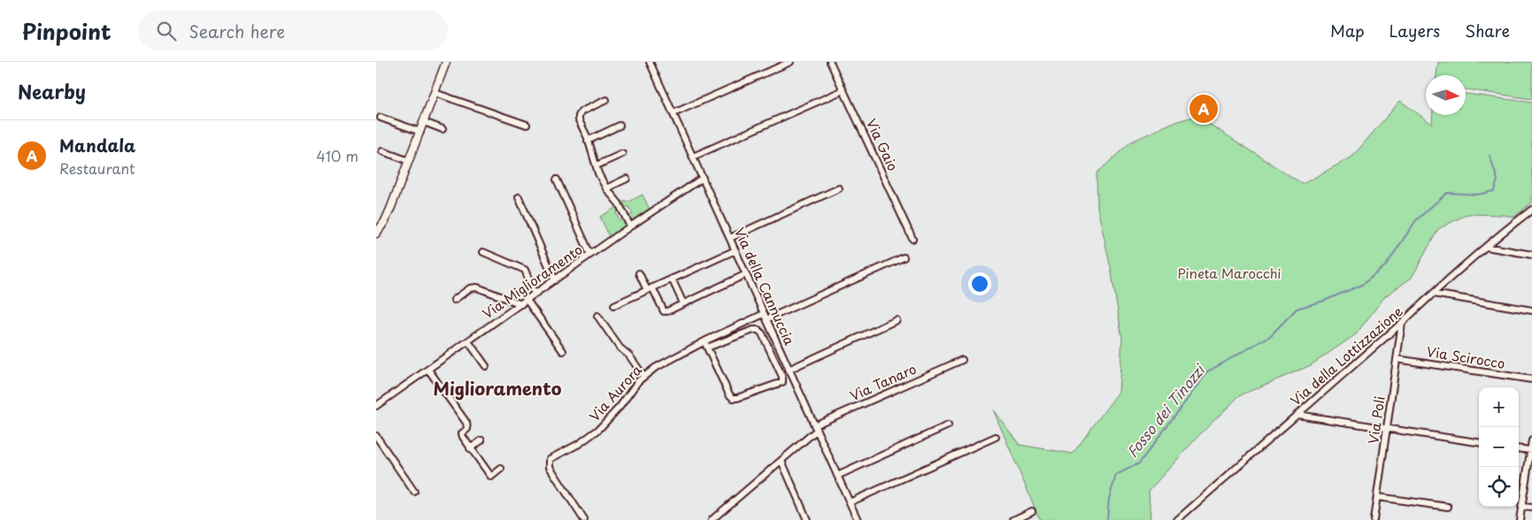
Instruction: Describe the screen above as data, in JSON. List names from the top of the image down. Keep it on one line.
{"streets":{"street":["Via Gaio","Via Miglioramento","Via della Cannuccia","Via della Lottizzazione","Via Scirocco","Via Tanaro","Via Aurora","Via Poli"]},"crossings":[["Via Miglioramento","Via della Cannuccia"],["Via della Cannuccia","Via Tanaro"],["Via della Cannuccia","Via Aurora"],["Via della Lottizzazione","Via Poli"],["Via Scirocco","Via Poli"]],"districts":["Miglioramento"],"water":["Fosso dei Tinozzi"],"parks":["Pineta Marocchi"],"north":"right","page":{"header":"Pinpoint","search":"Search here","nav":["Map","Layers","Share"],"heading":"Nearby","pins":"A","list":[{"mark":"A","name":"Mandala","note":"Restaurant","value":"410 m"}],"map_buttons":["+","−"]}}
